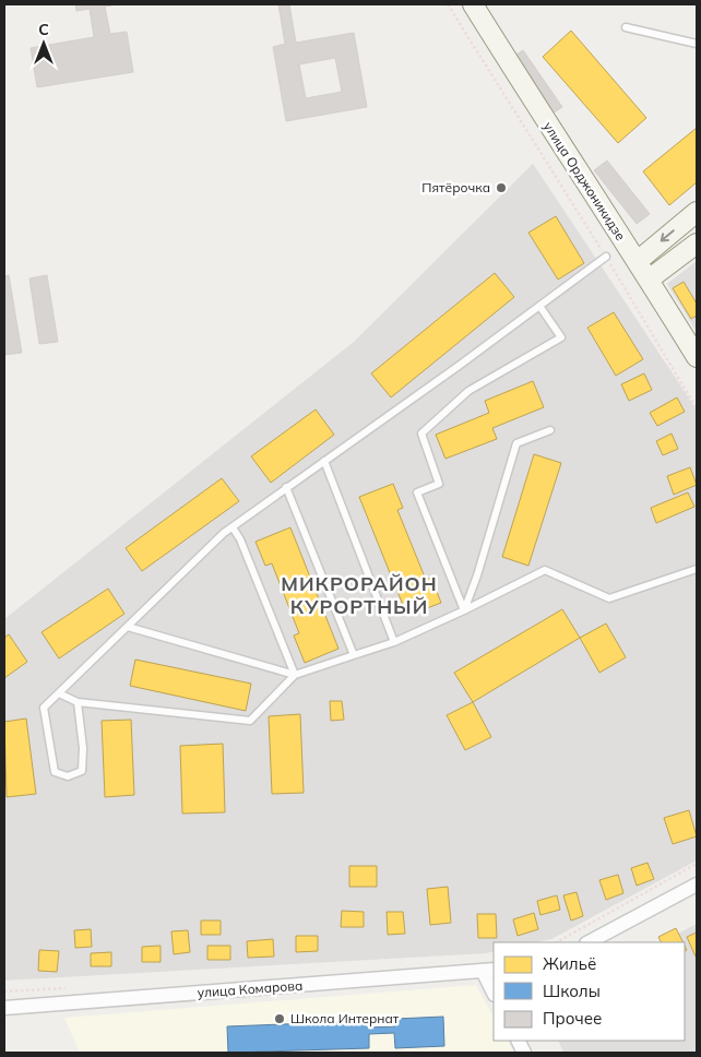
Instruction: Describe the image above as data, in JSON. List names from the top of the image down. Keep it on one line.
{"streets":{"main road":["улица Орджоникидзе"],"street":["улица Комарова"]},"districts":["МИКРОРАЙОН КУРОРТНЫЙ"],"places":["Пятёрочка","Школа Интернат"],"legend":["Жильё","Школы","Прочее"],"north":"top"}
